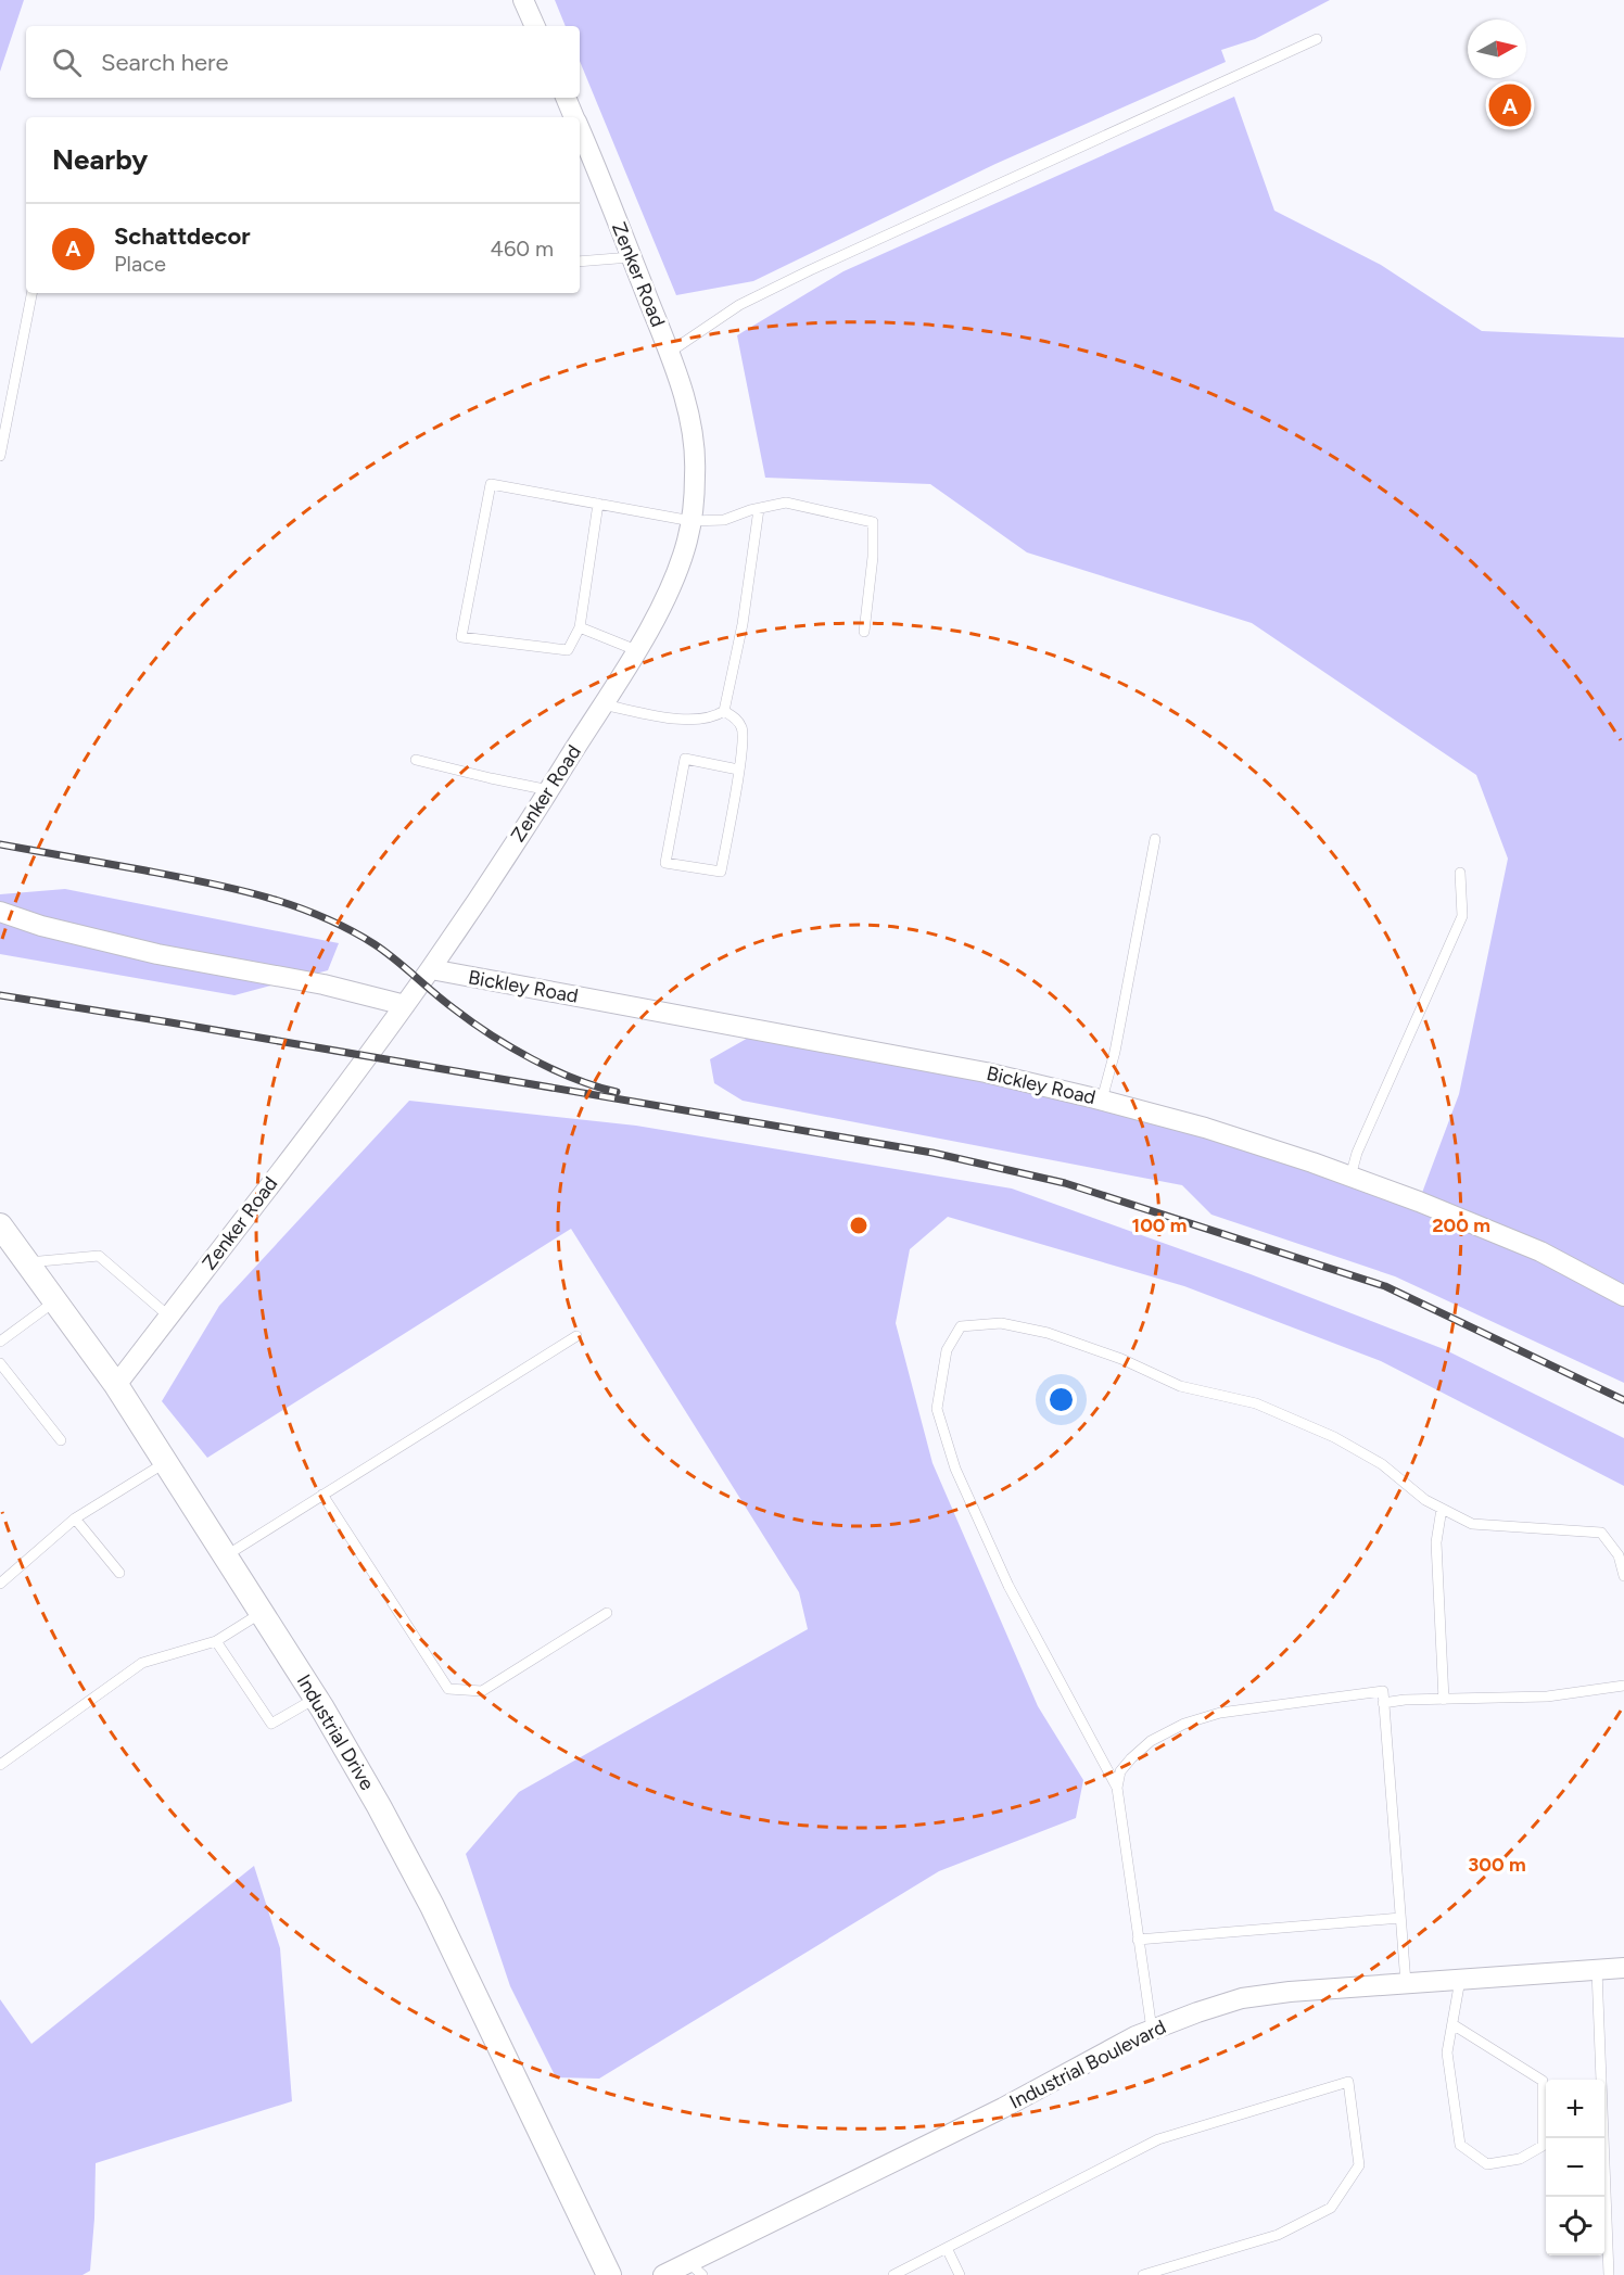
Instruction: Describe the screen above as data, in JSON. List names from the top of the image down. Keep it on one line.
{"streets":{"street":["Zenker Road","Bickley Road","Industrial Drive","Industrial Boulevard"]},"crossings":[["Zenker Road","Bickley Road"],["Zenker Road","Industrial Drive"]],"north":"right","page":{"search":"Search here","pins":"A","heading":"Nearby","list":[{"mark":"A","name":"Schattdecor","note":"Place","value":"460 m"}],"map_buttons":["+","−"]},"rings":["100 m","200 m","300 m"]}
